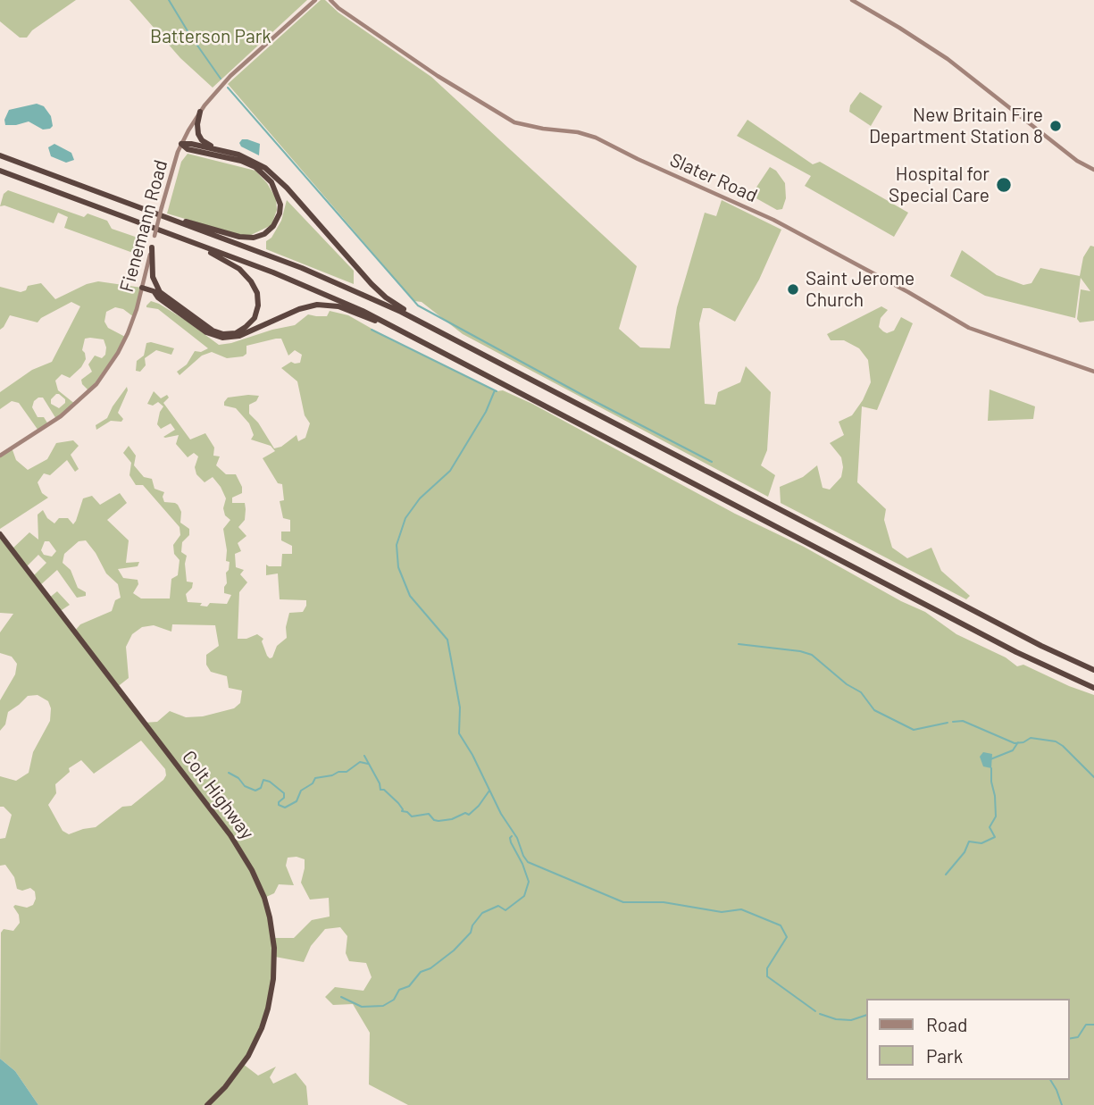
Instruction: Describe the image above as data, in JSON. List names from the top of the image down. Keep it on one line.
{"streets":{"highway":["Colt Highway"],"main road":["Slater Road","Fienemann Road"]},"parks":["Batterson Park"],"places":["New Britain Fire Department Station 8","Hospital for Special Care","Saint Jerome Church"],"legend":["Road","Park"]}
